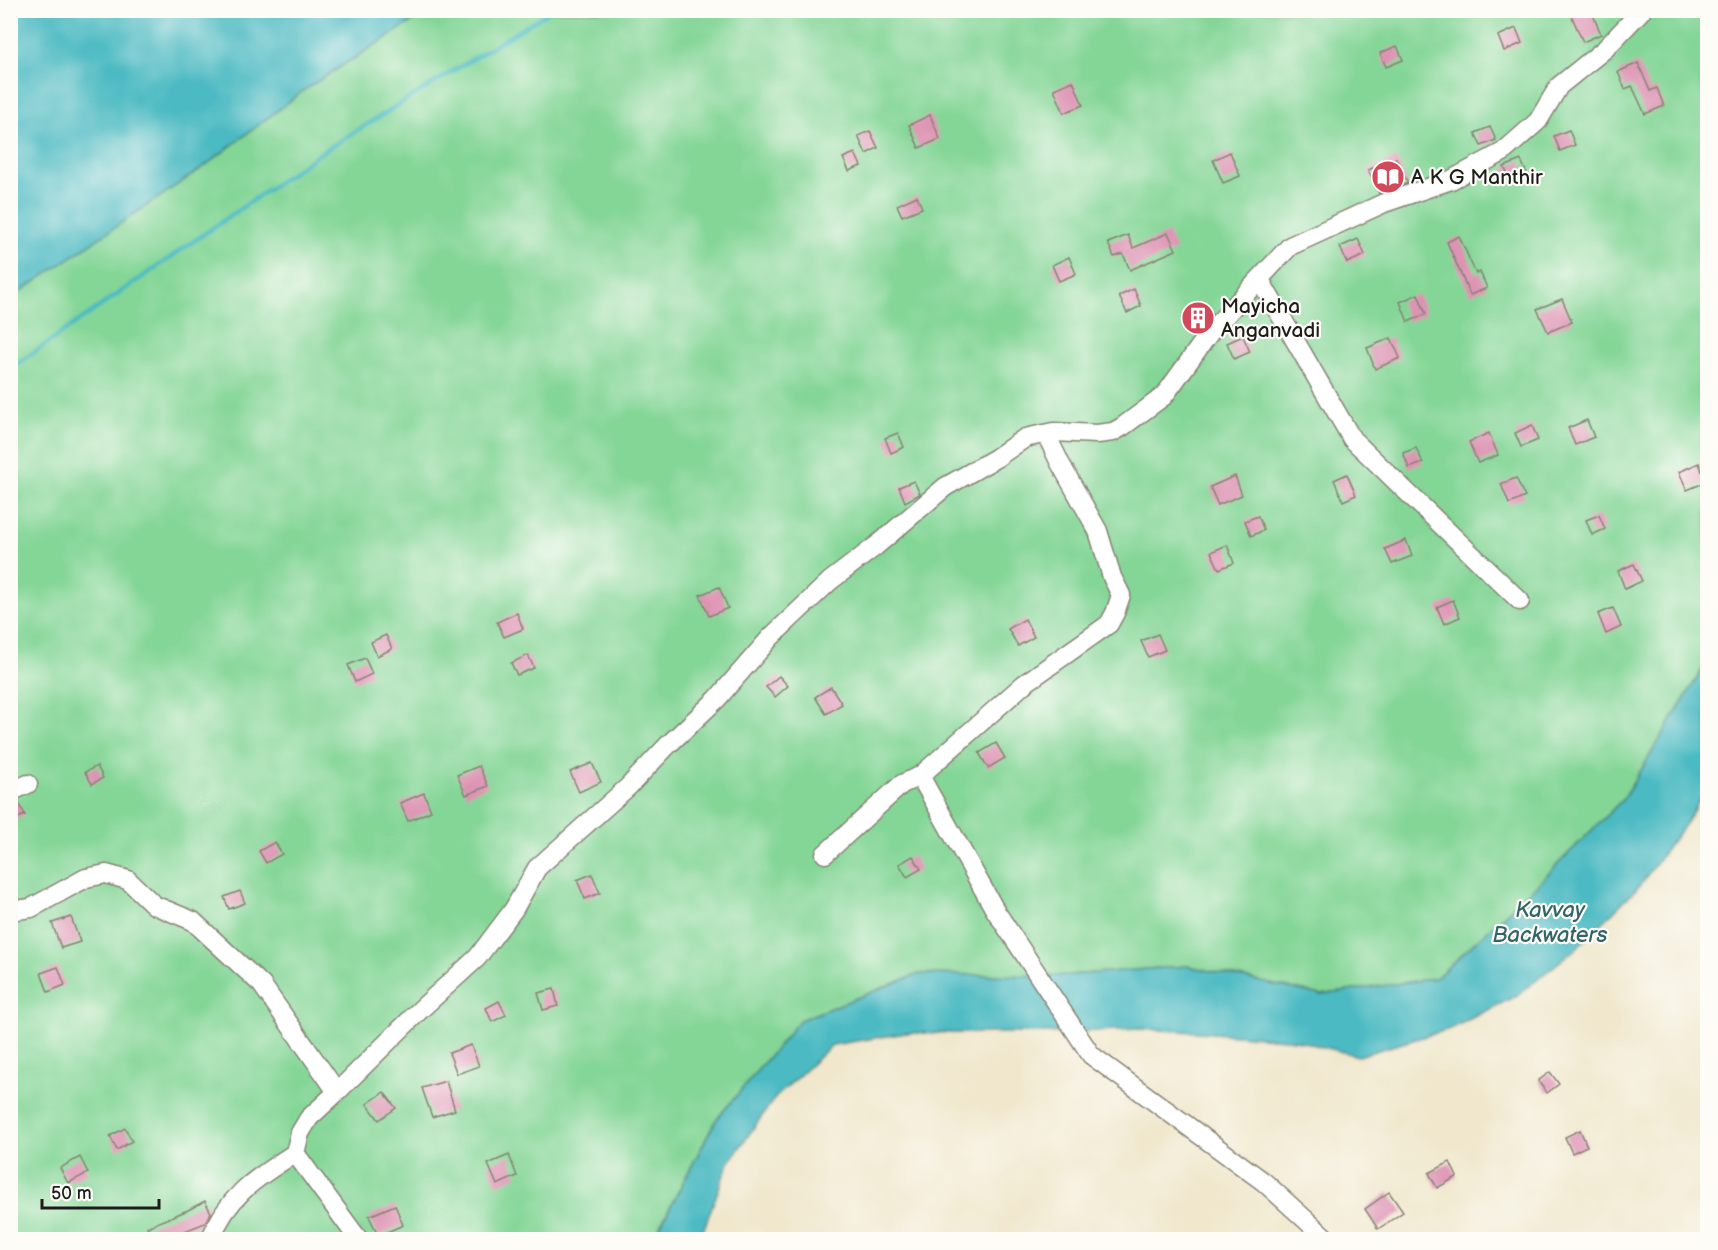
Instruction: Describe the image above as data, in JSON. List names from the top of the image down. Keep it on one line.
{"water":["Kavvay Backwaters"],"places":{"library":["A K G Manthir"],"building":["Mayicha Anganvadi"]},"scale_bar":"50 m"}
